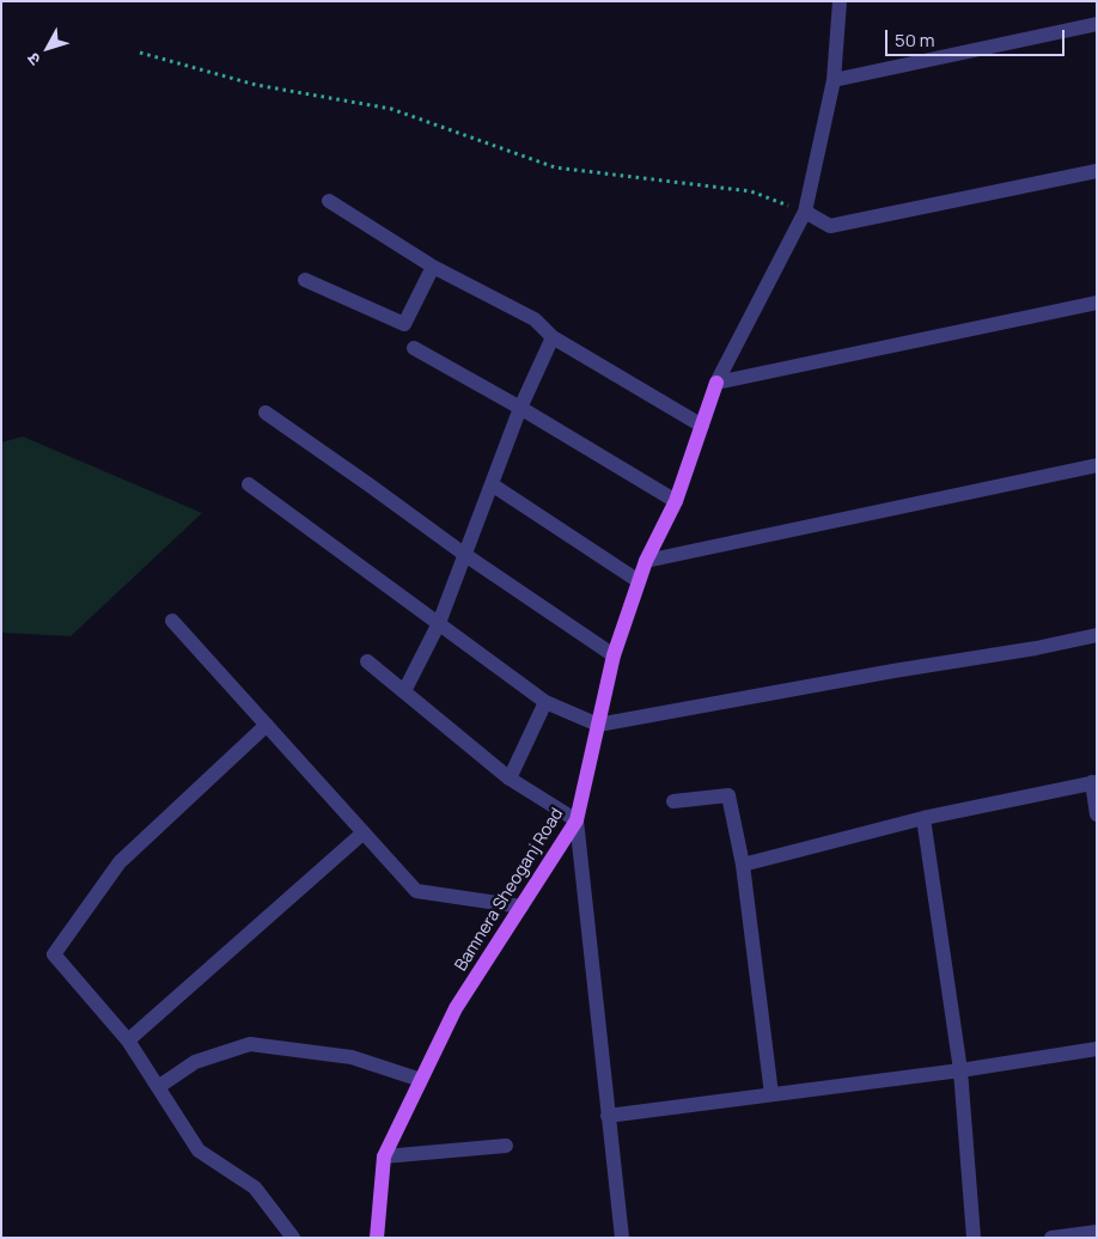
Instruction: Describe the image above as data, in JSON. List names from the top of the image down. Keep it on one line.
{"streets":{"main road":["Bamnera Sheoganj Road"]},"scale_bar":"50 m","north":"bottom left"}
